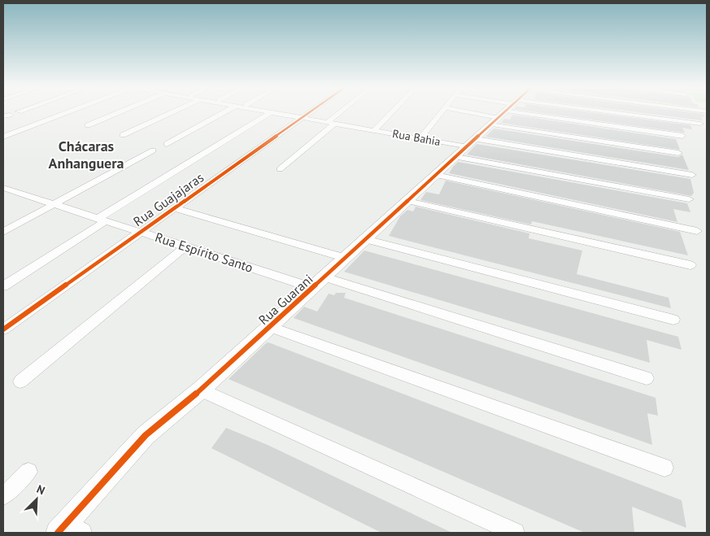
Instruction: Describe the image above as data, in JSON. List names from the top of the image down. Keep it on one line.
{"streets":{"street":["Rua Bahia","Rua Guajajaras","Rua Espírito Santo","Rua Guarani"]},"crossings":[["Rua Bahia","Rua Guajajaras"],["Rua Bahia","Rua Guarani"],["Rua Guajajaras","Rua Espírito Santo"],["Rua Espírito Santo","Rua Guarani"]],"districts":["Chácaras Anhanguera"],"north":"top right"}
